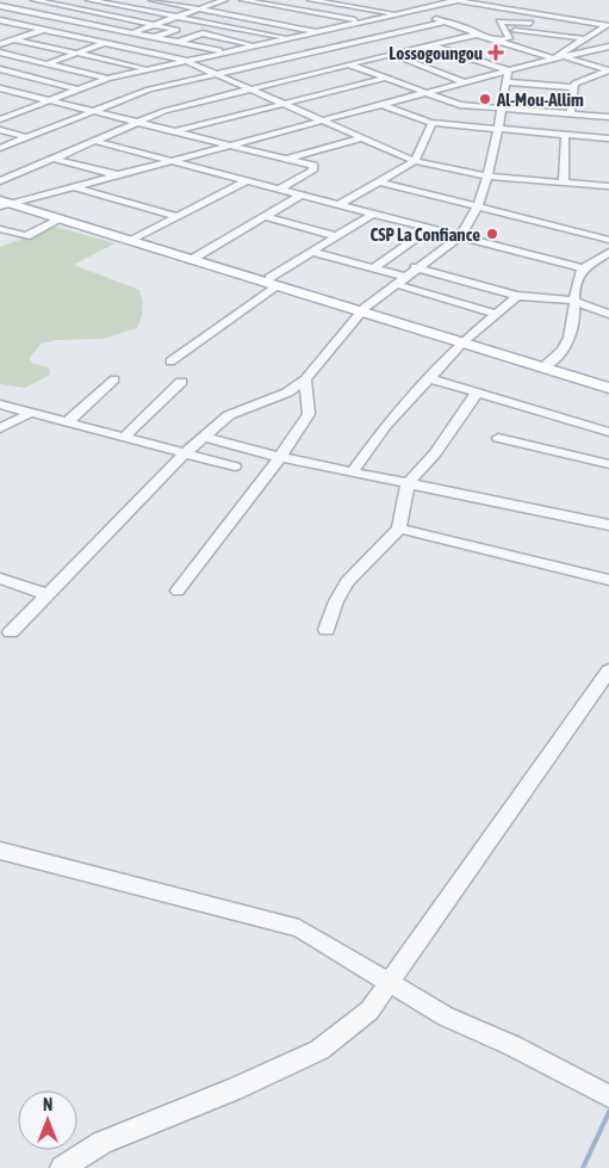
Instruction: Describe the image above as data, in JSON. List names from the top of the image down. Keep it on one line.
{"places":{"health":["Lossogoungou"],"other":["Al-Mou-Allim","CSP La Confiance"]},"north":"top"}
